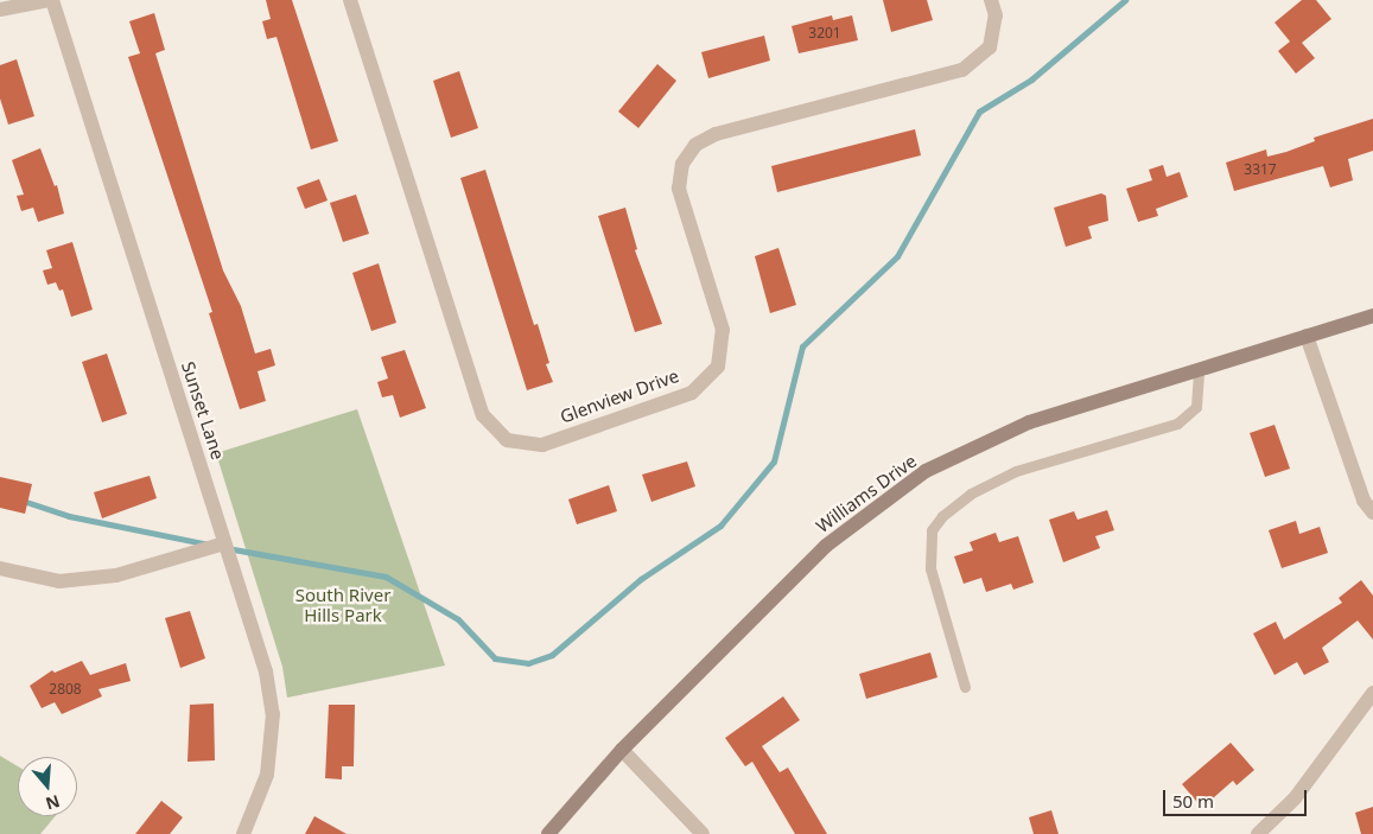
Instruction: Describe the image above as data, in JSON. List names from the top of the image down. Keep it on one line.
{"streets":{"main road":["Williams Drive"],"street":["Glenview Drive","Sunset Lane"]},"parks":["South River Hills Park"],"house_numbers":["3201","3317","2808"],"scale_bar":"50 m","north":"bottom"}
